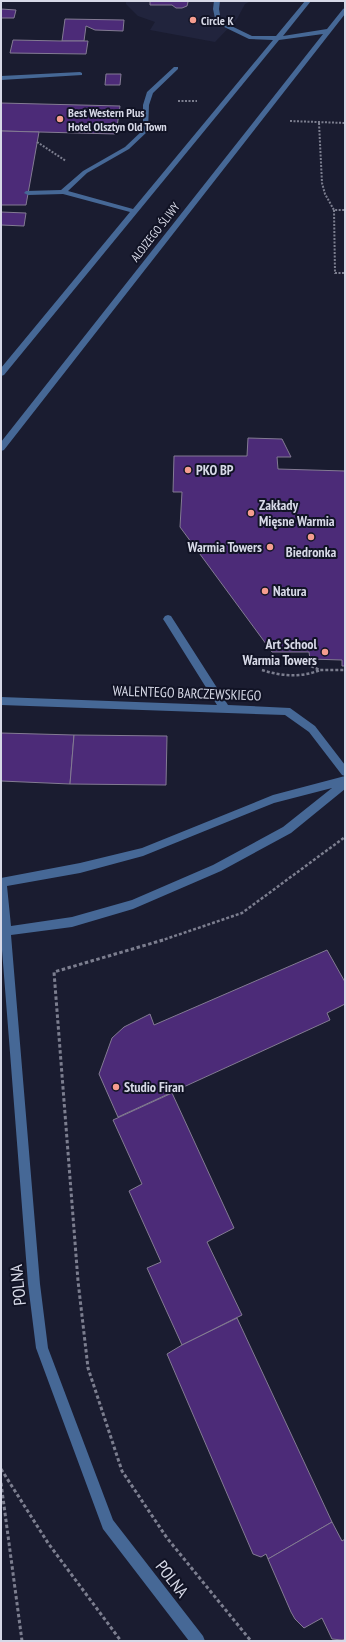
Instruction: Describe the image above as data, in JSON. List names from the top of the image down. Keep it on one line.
{"streets":{"street":["ALOJZEGO ŚLIWY","WALENTEGO BARCZEWSKIEGO","POLNA"]},"places":["Circle K","Best Western Plus Hotel Olsztyn Old Town","PKO BP","Zakłady Mięsne Warmia","Biedronka","Warmia Towers","Natura","Art School Warmia Towers","Studio Firan"]}
